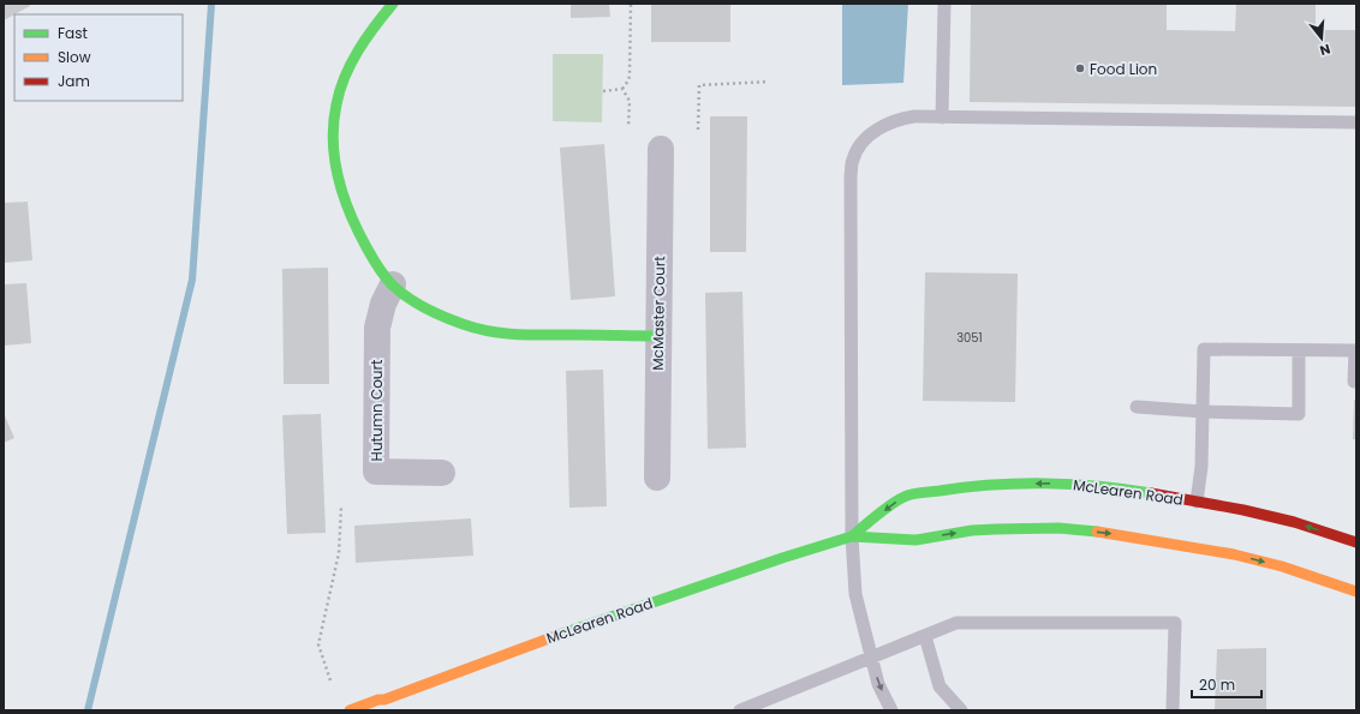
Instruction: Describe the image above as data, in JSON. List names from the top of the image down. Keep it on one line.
{"streets":{"main road":["McLearen Road"],"street":["McMaster Court","Hutumn Court"]},"places":["Food Lion"],"house_numbers":["3051"],"legend":["Fast","Slow","Jam"],"scale_bar":"20 m","north":"bottom"}
